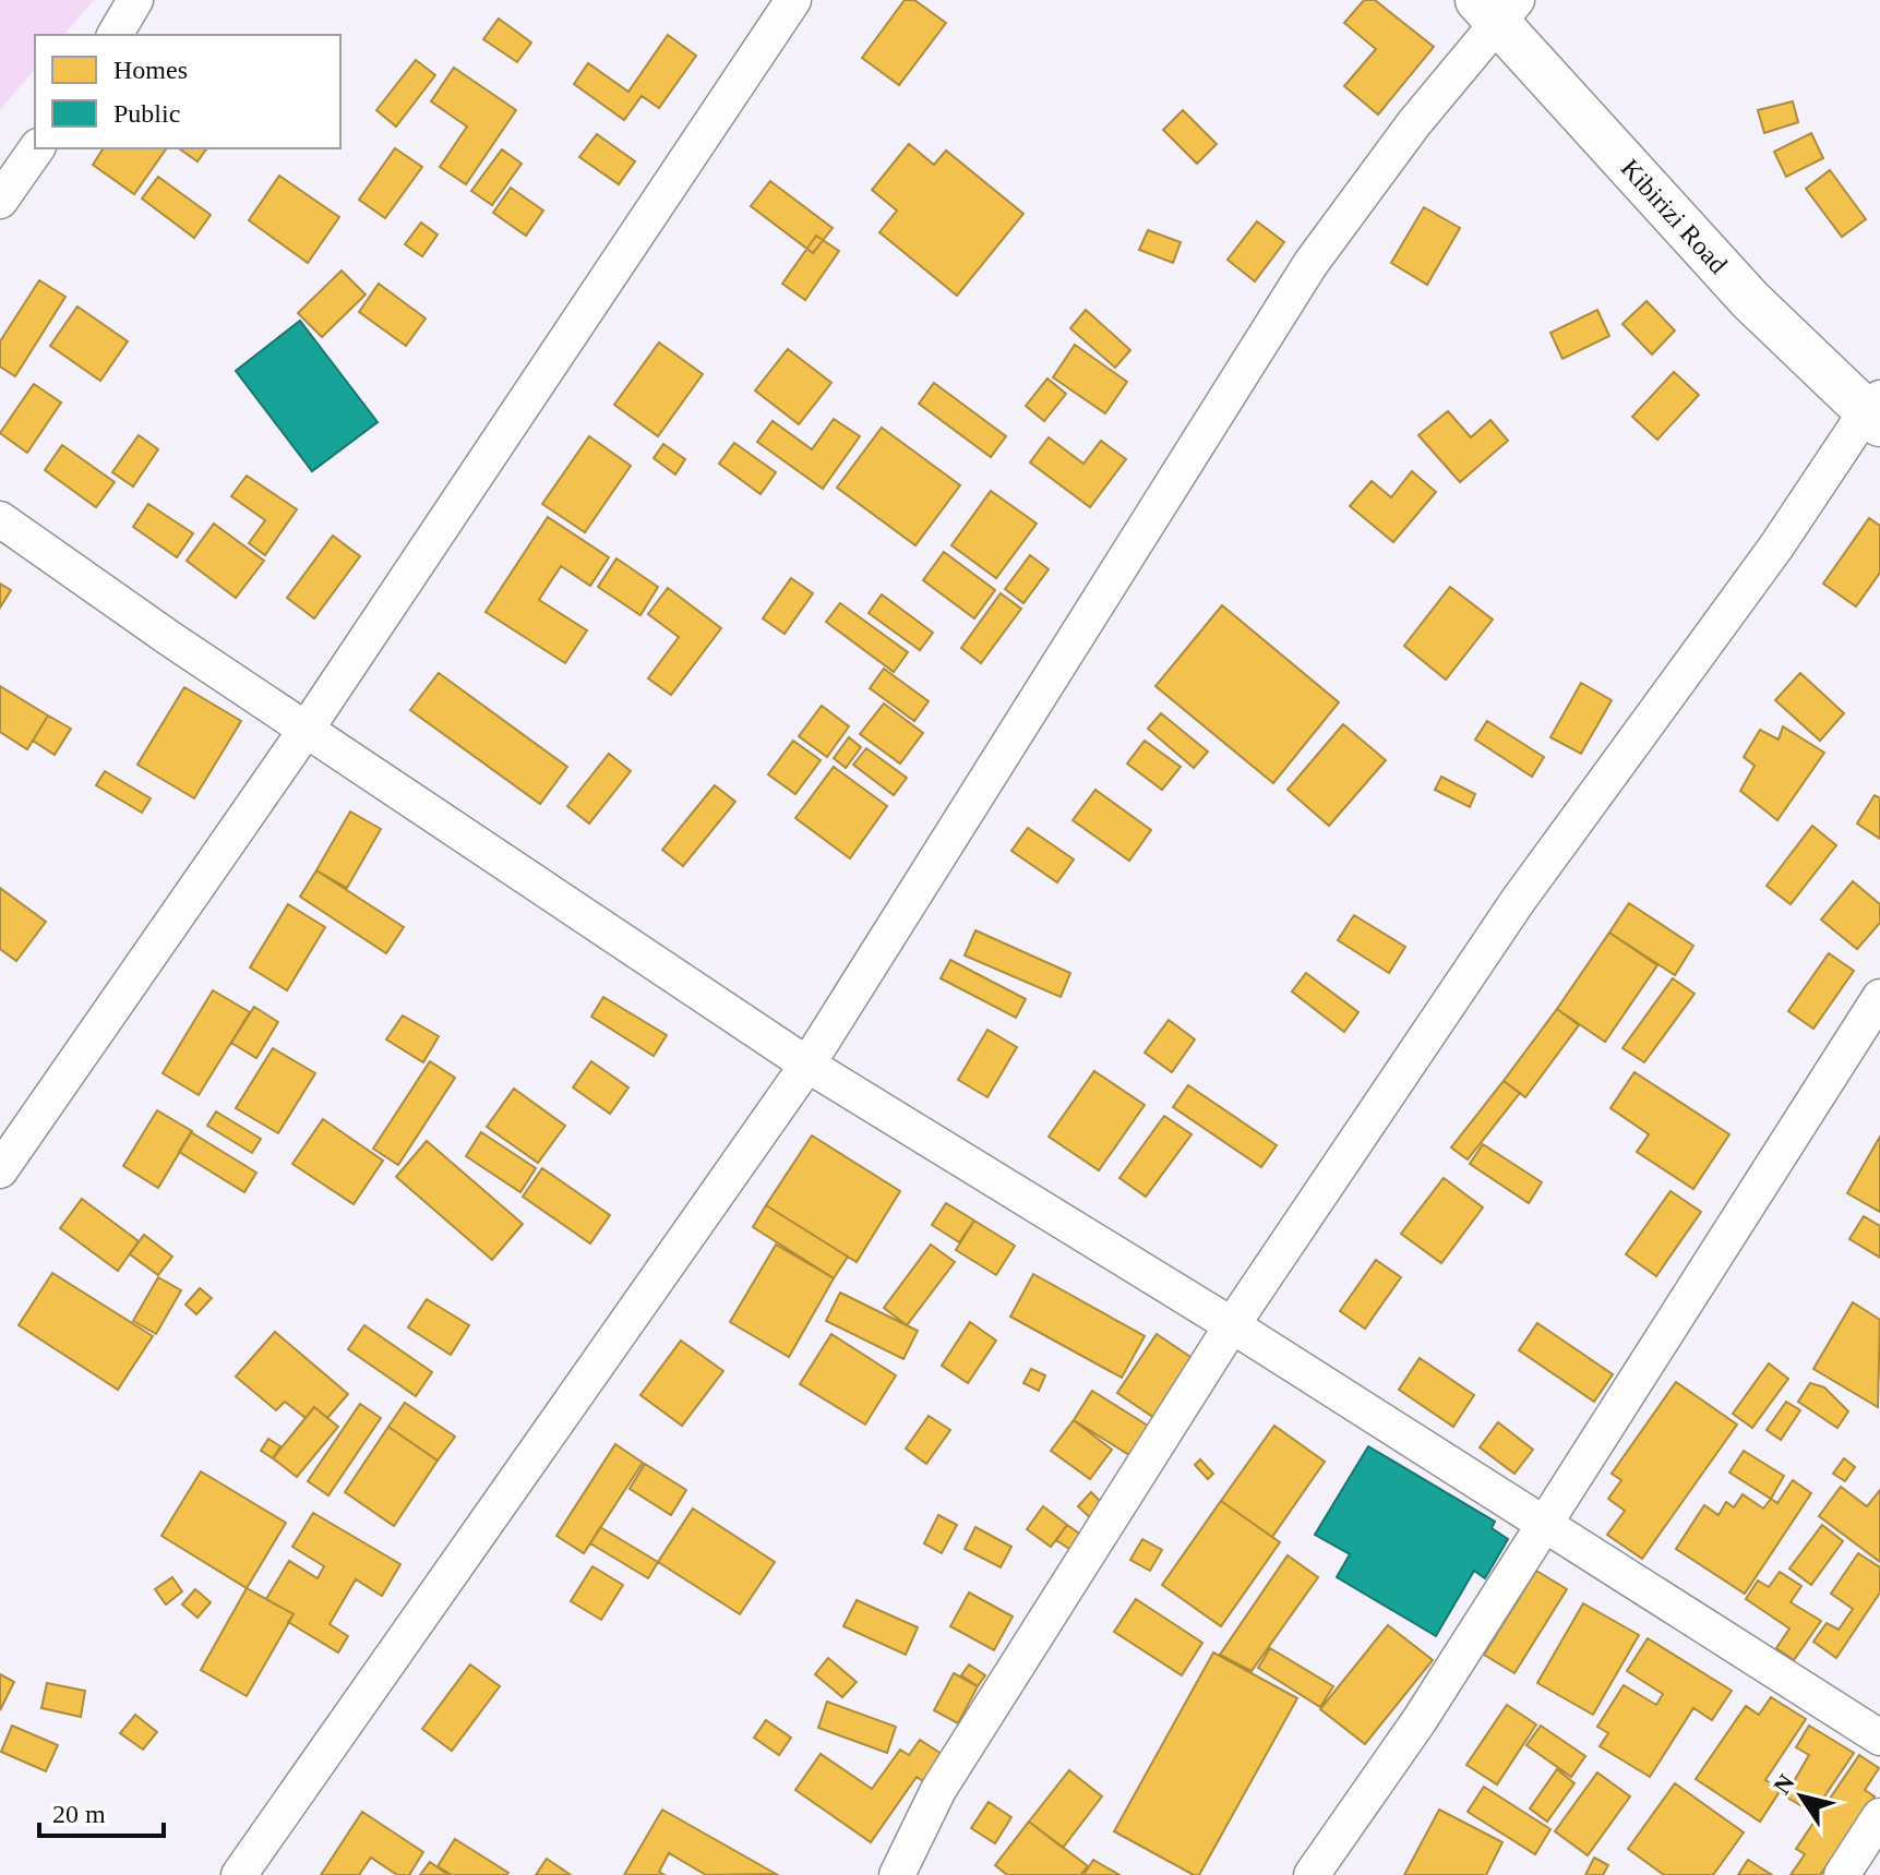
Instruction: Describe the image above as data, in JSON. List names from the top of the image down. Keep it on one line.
{"streets":{"street":["Kibirizi Road"]},"legend":["Homes","Public"],"scale_bar":"20 m","north":"top left"}
